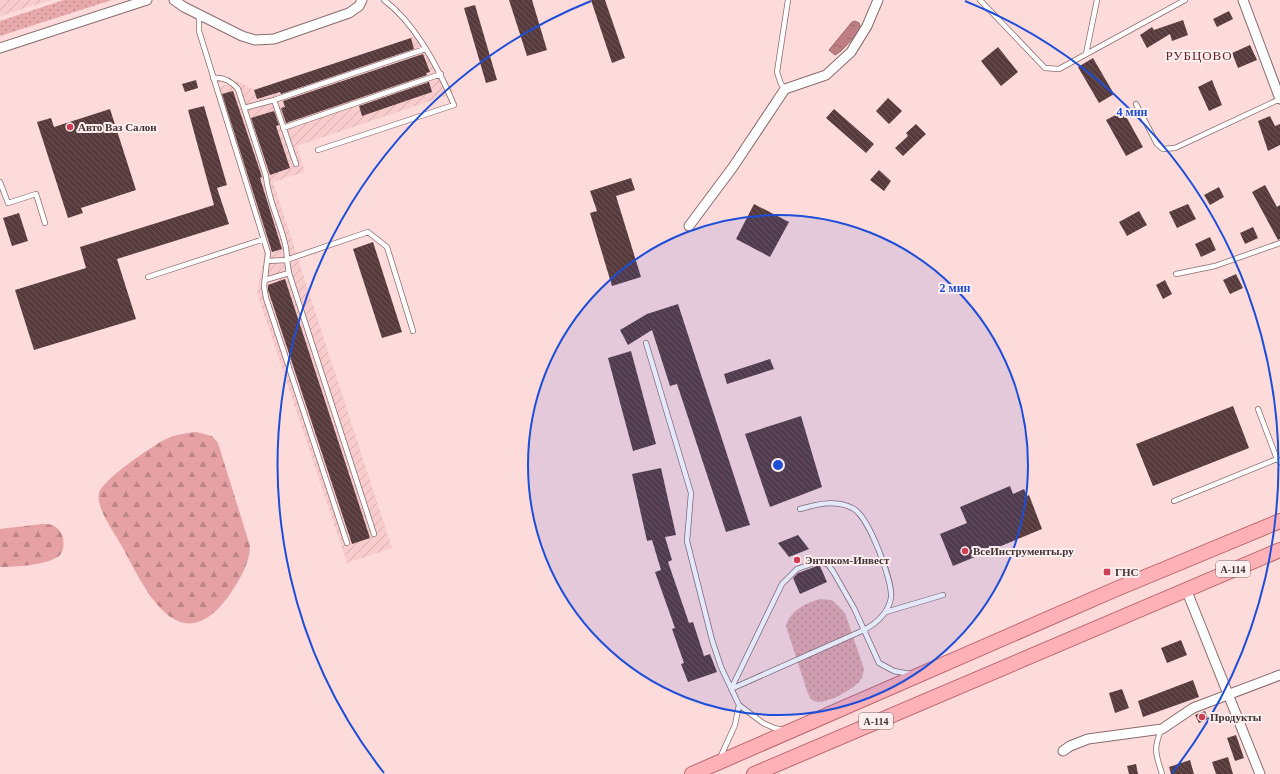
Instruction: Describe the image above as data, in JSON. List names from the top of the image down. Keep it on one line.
{"streets":{"main road":["А-114"]},"districts":["РУБЦОВО"],"places":{"other":["Авто Ваз Салон","ВсеИнструменты.ру","Энтиком-Инвест","Продукты"],"transit":["ГНС"]},"rings":["4 мин","2 мин"]}
